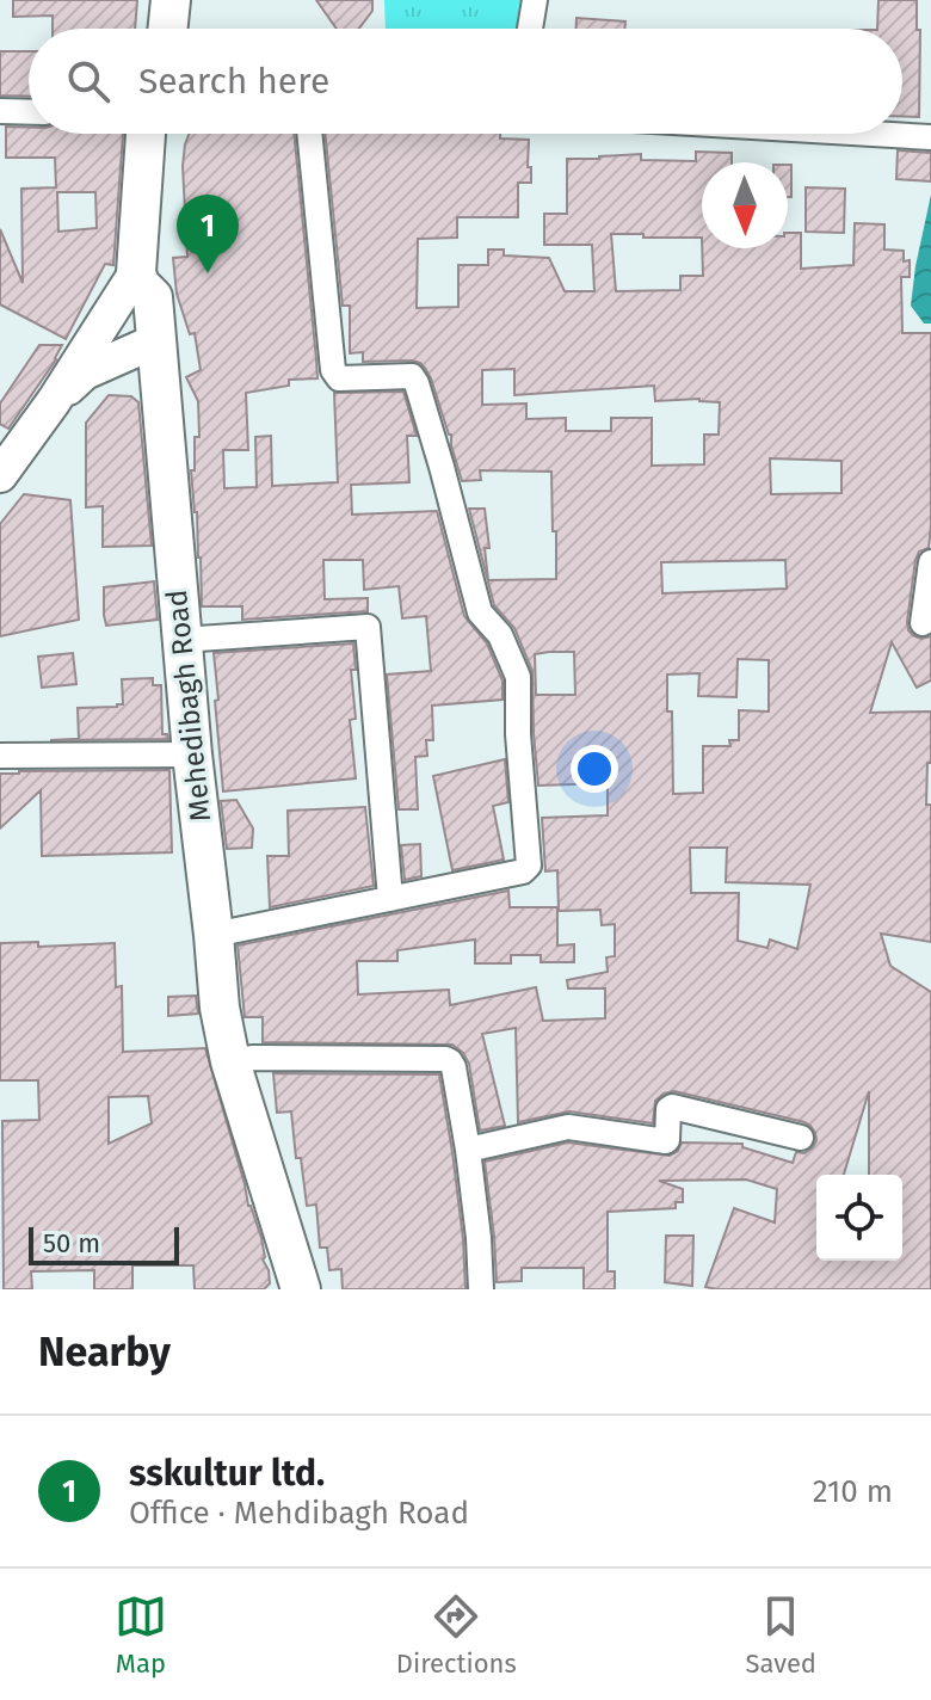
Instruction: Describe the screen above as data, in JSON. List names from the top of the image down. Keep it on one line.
{"streets":{"main road":["Mehedibagh Road"]},"scale_bar":"50 m","north":"bottom","page":{"search":"Search here","pins":"1","scale":"50 m","heading":"Nearby","list":[{"mark":"1","name":"sskultur ltd.","note":"Office · Mehdibagh Road","value":"210 m"}],"nav":["Map","Directions","Saved"]}}
